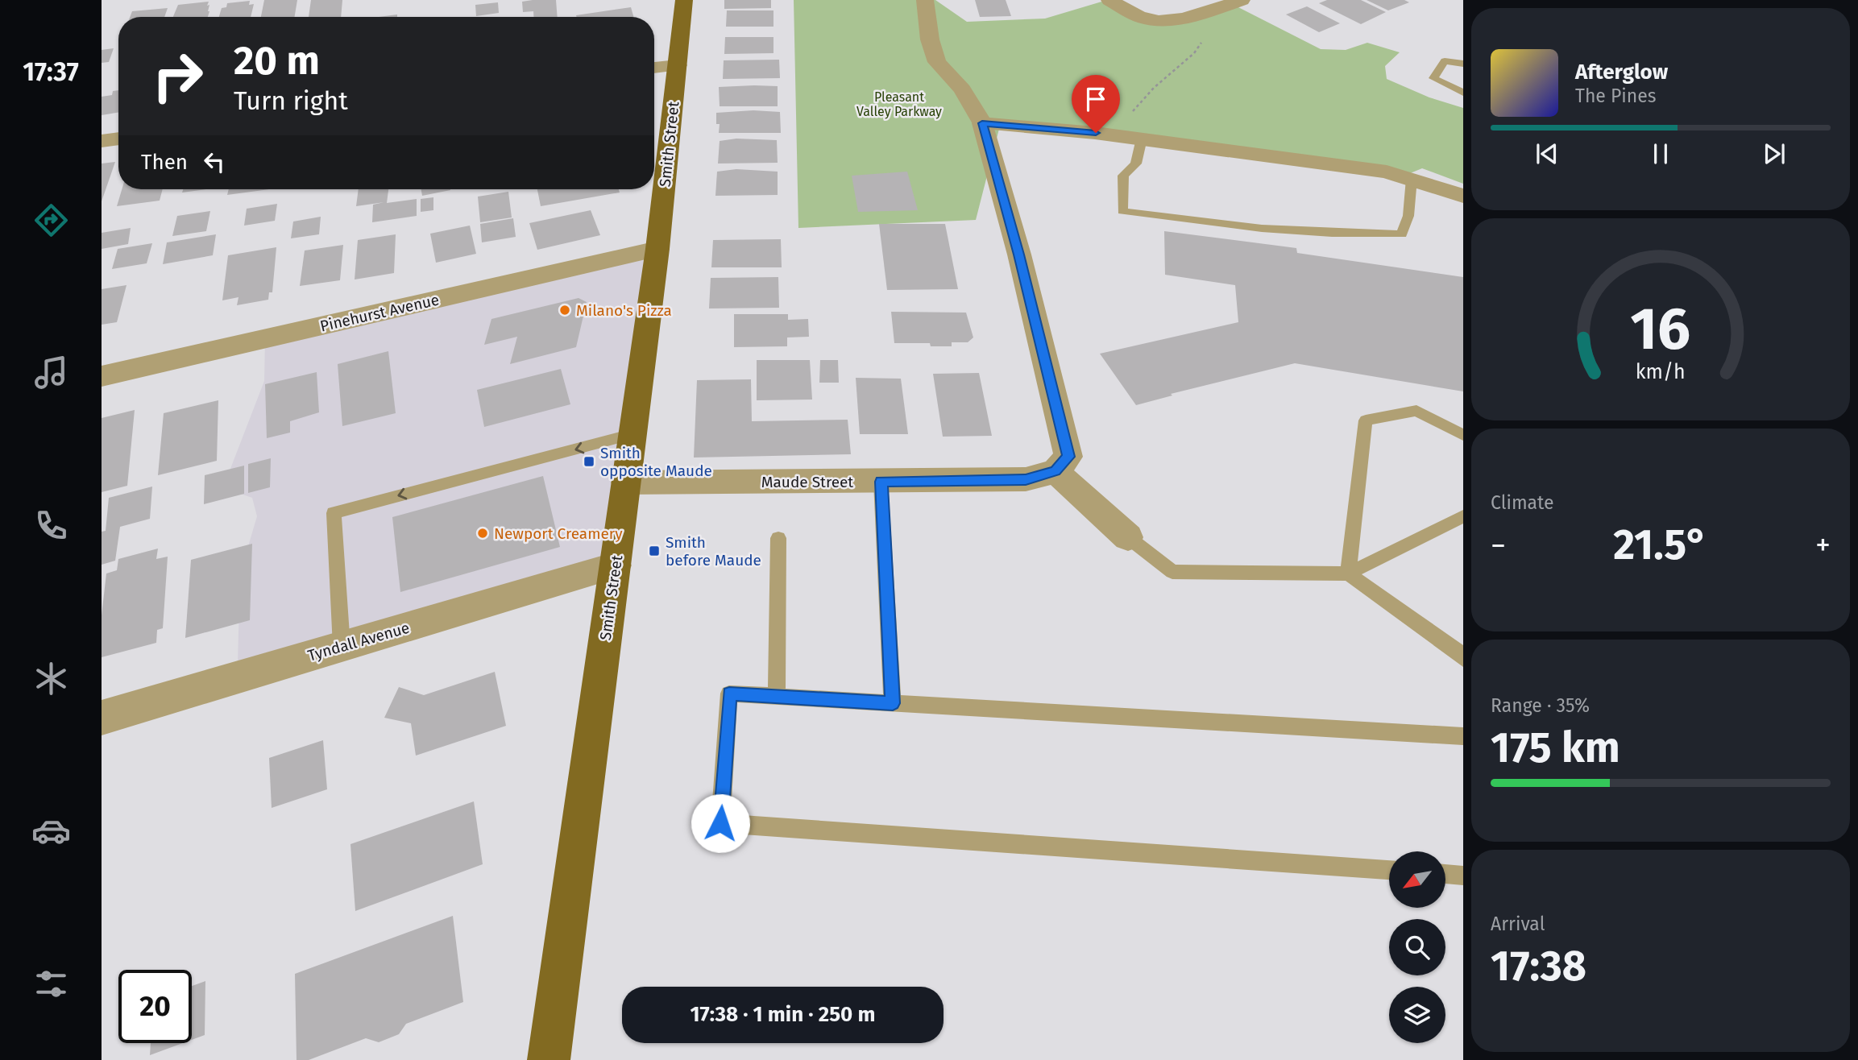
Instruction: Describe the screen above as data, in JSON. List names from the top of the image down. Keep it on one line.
{"streets":{"main road":["Smith Street"],"street":["Pinehurst Avenue","Maude Street","Tyndall Avenue"]},"crossings":[["Smith Street","Pinehurst Avenue"],["Smith Street","Maude Street"],["Smith Street","Tyndall Avenue"]],"parks":["Pleasant Valley Parkway"],"places":{"other":["Milano's Pizza","Newport Creamery"],"transit":["Smith opposite Maude","Smith before Maude"]},"north":"bottom left","page":{"tabs":"17:37","turn":["20 m","Turn right"],"song":["Afterglow","The Pines"],"then":"Then","tile":["Climate",["Range · 35%","175 km"],["Arrival","17:38"]],"heat":["−","21.5°","+"],"limit":"20","trip":"17:38 · 1 min · 250 m","gauge":["16","km/h"]}}
